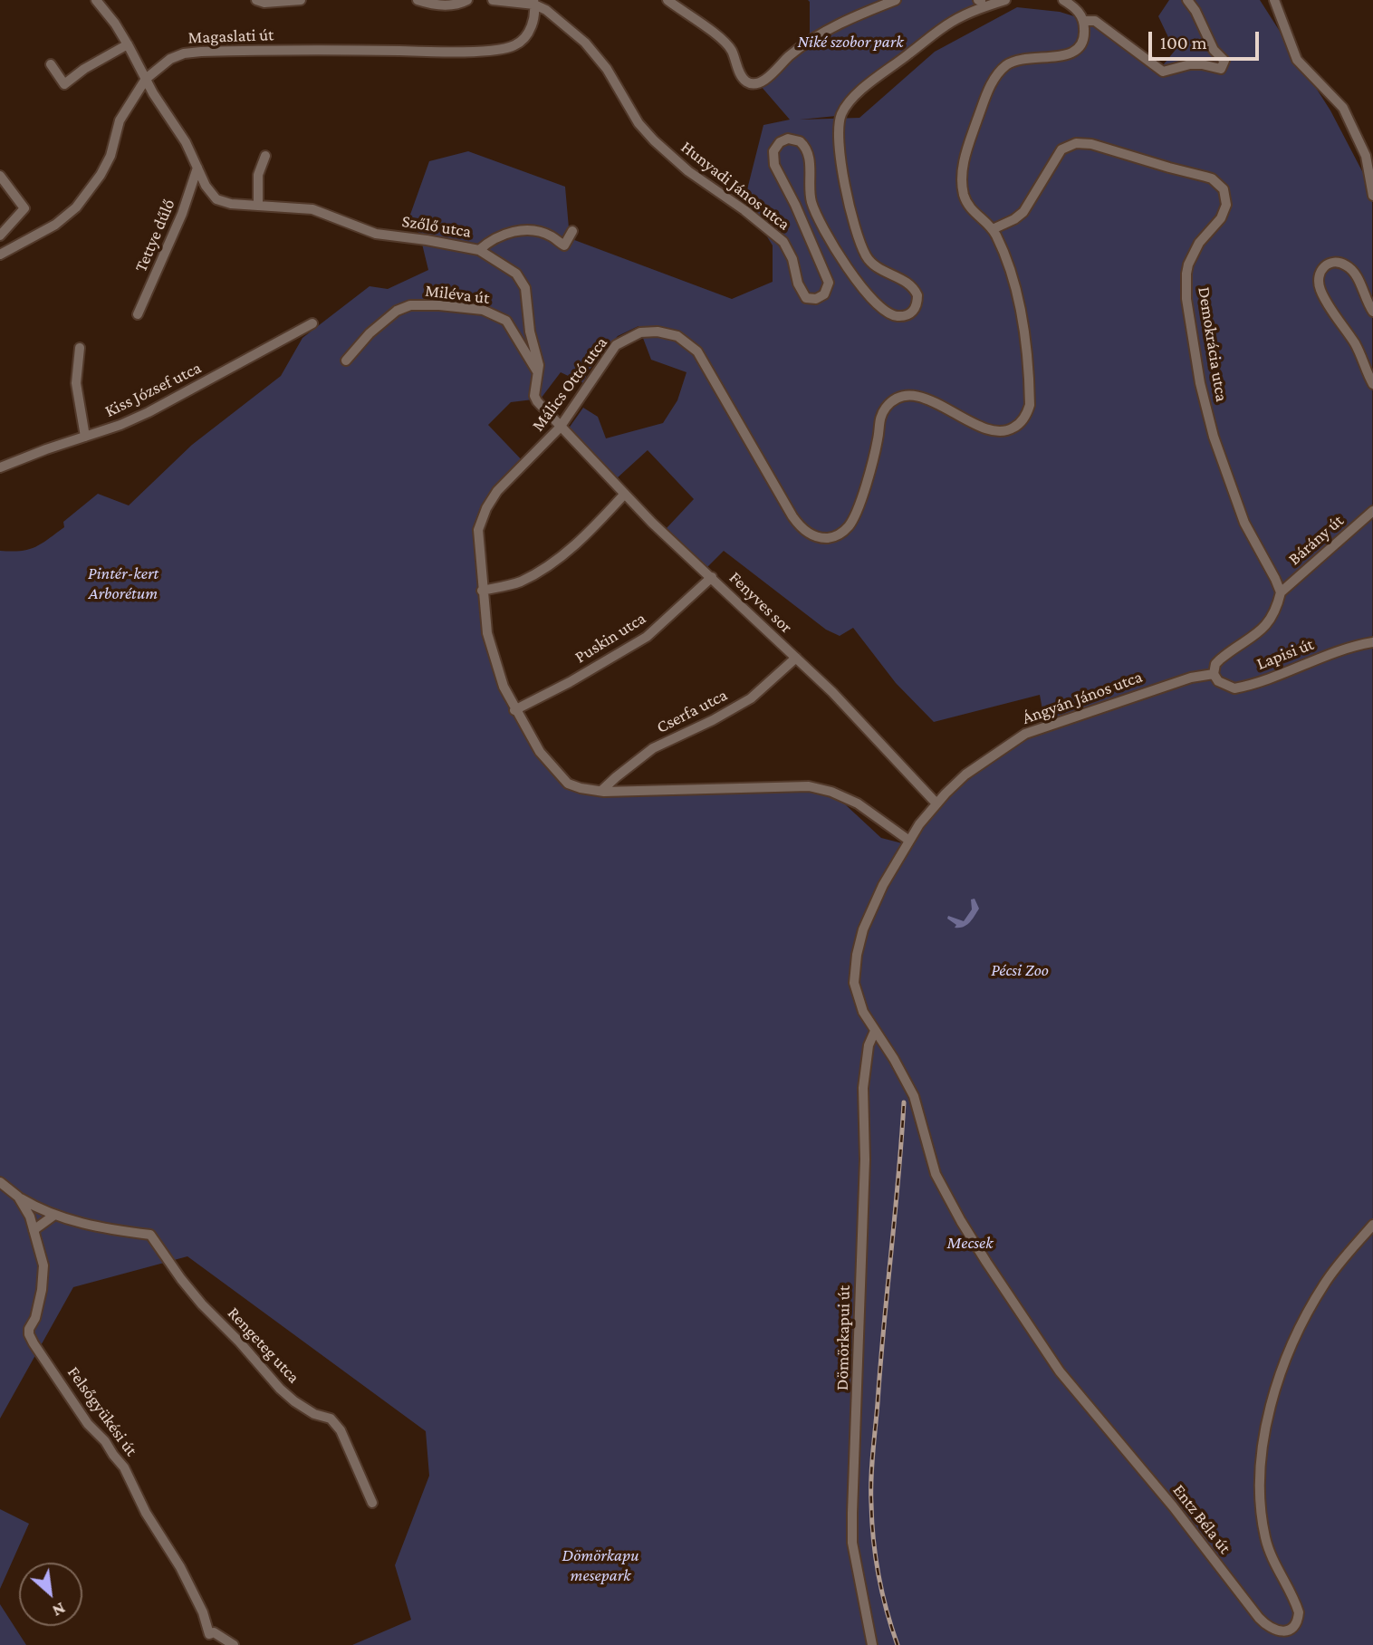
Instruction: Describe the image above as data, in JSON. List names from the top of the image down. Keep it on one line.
{"streets":{"street":["Magaslati út","Hunyadi János utca","Szőlő utca","Tettye dűlő","Miléva út","Demokrácia utca","Málics Ottó utca","Kiss József utca","Bárány út","Fenyves sor","Puskin utca","Lapisi út","Ángyán János utca","Cserfa utca","Dömörkapui út","Rengeteg utca","Felsőgyükési út","Entz Béla út"]},"crossings":[["Magaslati út","Hunyadi János utca"],["Magaslati út","Szőlő utca"],["Szőlő utca","Tettye dűlő"],["Szőlő utca","Miléva út"],["Miléva út","Málics Ottó utca"],["Miléva út","Fenyves sor"],["Demokrácia utca","Málics Ottó utca"],["Demokrácia utca","Bárány út"],["Málics Ottó utca","Fenyves sor"],["Málics Ottó utca","Puskin utca"],["Málics Ottó utca","Ángyán János utca"],["Málics Ottó utca","Cserfa utca"],["Fenyves sor","Puskin utca"],["Fenyves sor","Ángyán János utca"],["Fenyves sor","Cserfa utca"],["Lapisi út","Ángyán János utca"],["Ángyán János utca","Dömörkapui út"],["Ángyán János utca","Entz Béla út"],["Dömörkapui út","Entz Béla út"]],"parks":["Niké szobor park","Pintér-kert Arborétum","Pécsi Zoo","Mecsek","Dömörkapu mesepark"],"scale_bar":"100 m","north":"bottom right"}
